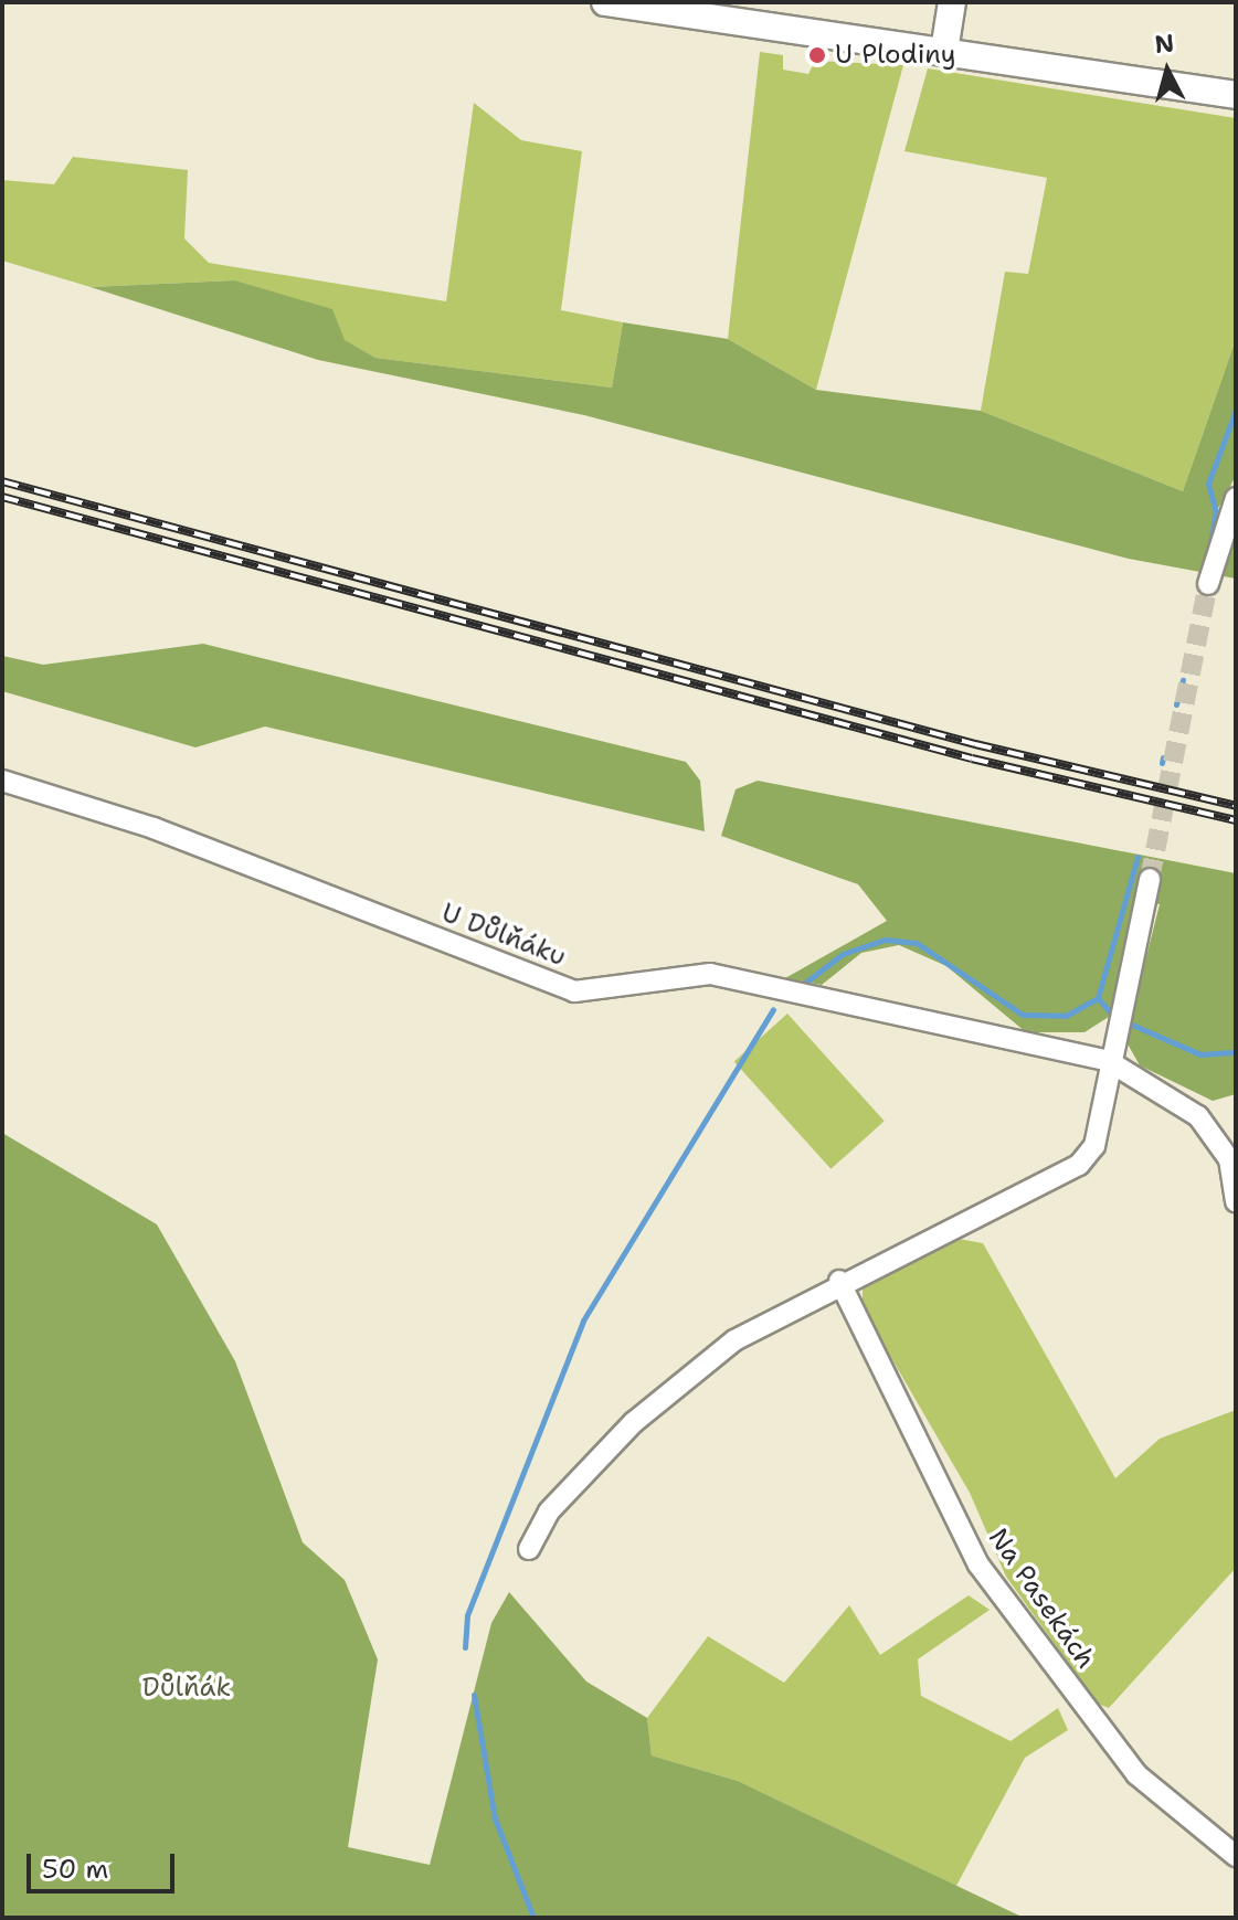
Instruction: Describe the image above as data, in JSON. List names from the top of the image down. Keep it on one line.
{"streets":{"street":["U Důlňáku","Na Pasekách"]},"parks":["Důlňák"],"places":["U Plodiny"],"scale_bar":"50 m","north":"top"}
